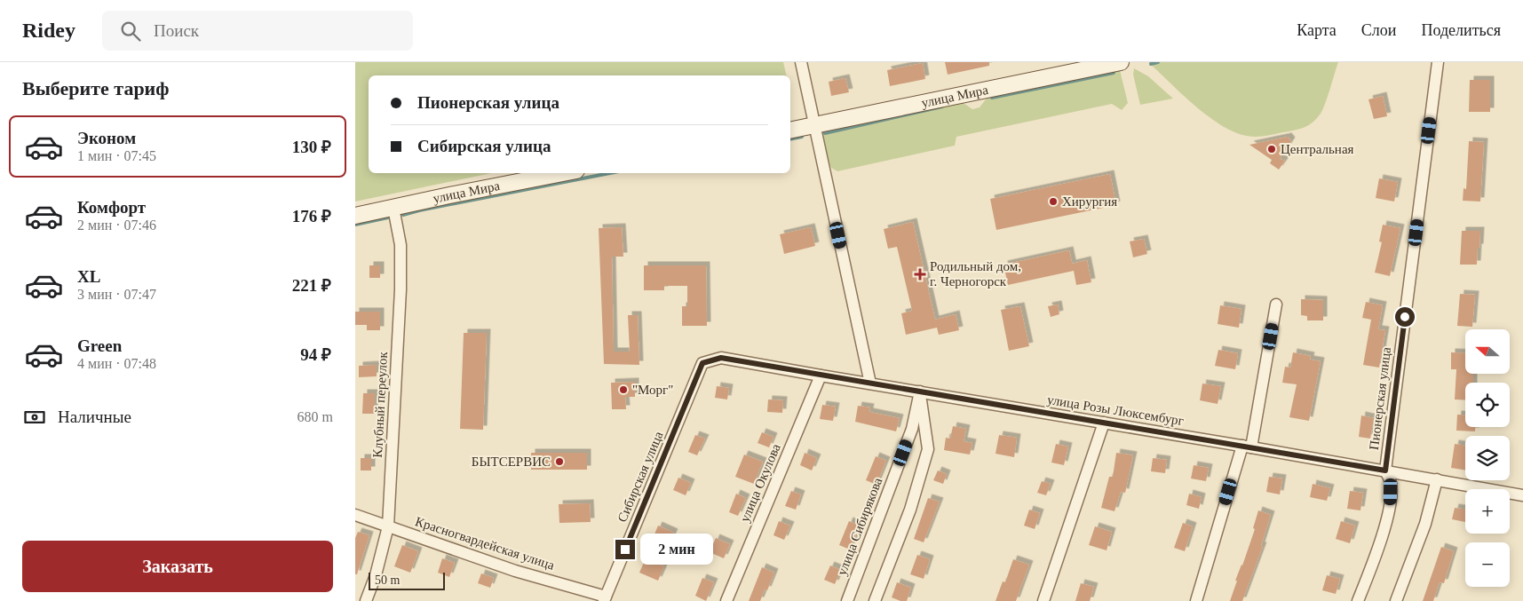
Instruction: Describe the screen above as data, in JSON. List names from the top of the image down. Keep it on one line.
{"streets":{"main road":["улица Мира"],"street":["Пионерская улица","Клубный переулок","улица Розы Люксембург","Сибирская улица","улица Окулова","улица Сибирякова","Красногвардейская улица"]},"crossings":[["улица Мира","Клубный переулок"],["Пионерская улица","улица Розы Люксембург"],["Клубный переулок","Красногвардейская улица"],["улица Розы Люксембург","Сибирская улица"],["улица Розы Люксембург","улица Окулова"],["улица Розы Люксембург","улица Сибирякова"],["Сибирская улица","Красногвардейская улица"]],"places":{"other":["Центральная","Хирургия","\"Морг\"","БЫТСЕРВИС"],"health":["Родильный дом, г. Черногорск"]},"scale_bar":"50 m","north":"left","page":{"header":"Ridey","search":"Поиск","nav":["Карта","Слои","Поделиться"],"heading":"Выберите тариф","banner":["Пионерская улица","Сибирская улица"],"list":[{"name":"Эконом","note":"1 мин · 07:45","value":"130 ₽"},{"name":"Комфорт","note":"2 мин · 07:46","value":"176 ₽"},{"name":"XL","note":"3 мин · 07:47","value":"221 ₽"},{"name":"Green","note":"4 мин · 07:48","value":"94 ₽"}],"map_buttons":["+","−"],"pay":["Наличные","680 m"],"buttons":"Заказать","bubble":"2 мин","scale":"50 m"}}
